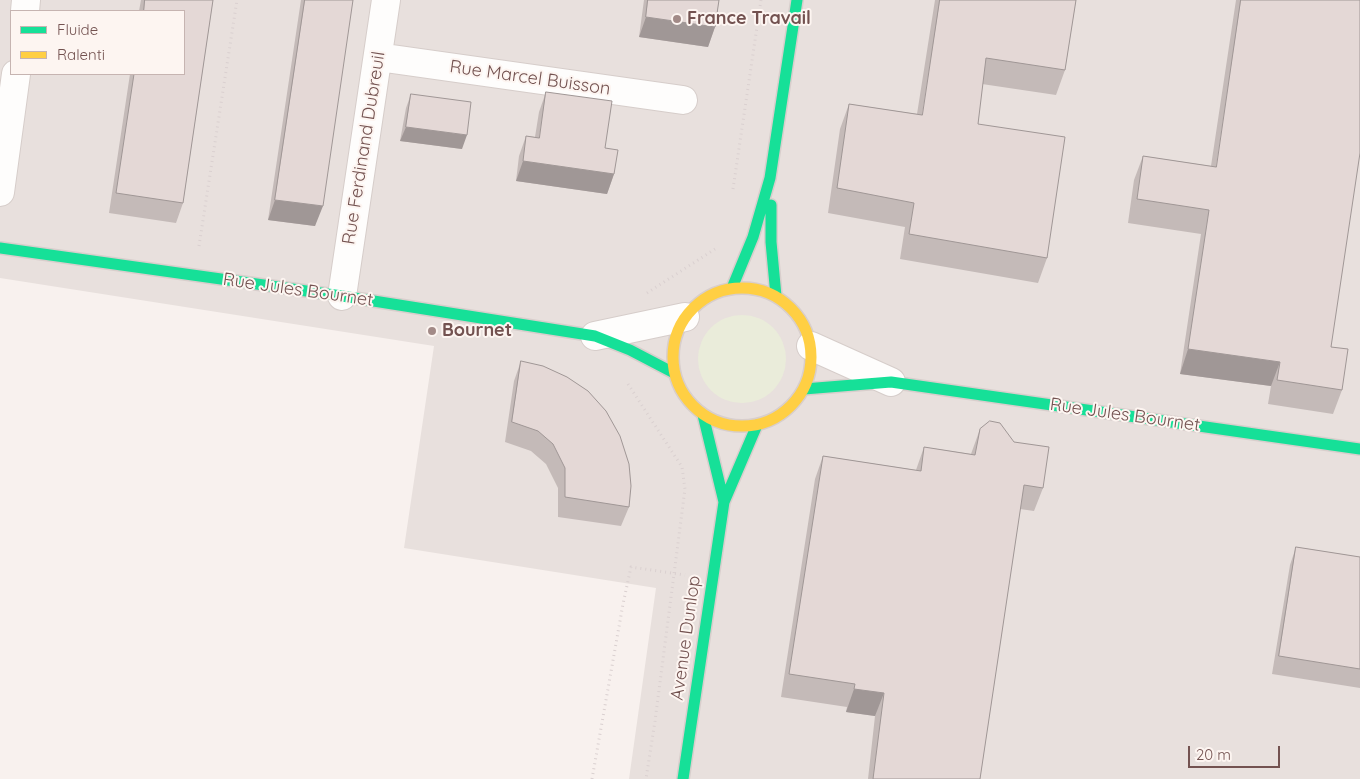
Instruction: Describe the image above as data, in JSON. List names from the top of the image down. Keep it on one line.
{"streets":{"street":["Rue Marcel Buisson","Rue Ferdinand Dubreuil","Rue Jules Bournet","Avenue Dunlop"]},"crossings":[["Rue Marcel Buisson","Rue Ferdinand Dubreuil"],["Rue Ferdinand Dubreuil","Rue Jules Bournet"],["Rue Jules Bournet","Avenue Dunlop"]],"places":["France Travail","Bournet"],"legend":["Fluide","Ralenti"],"scale_bar":"20 m"}
